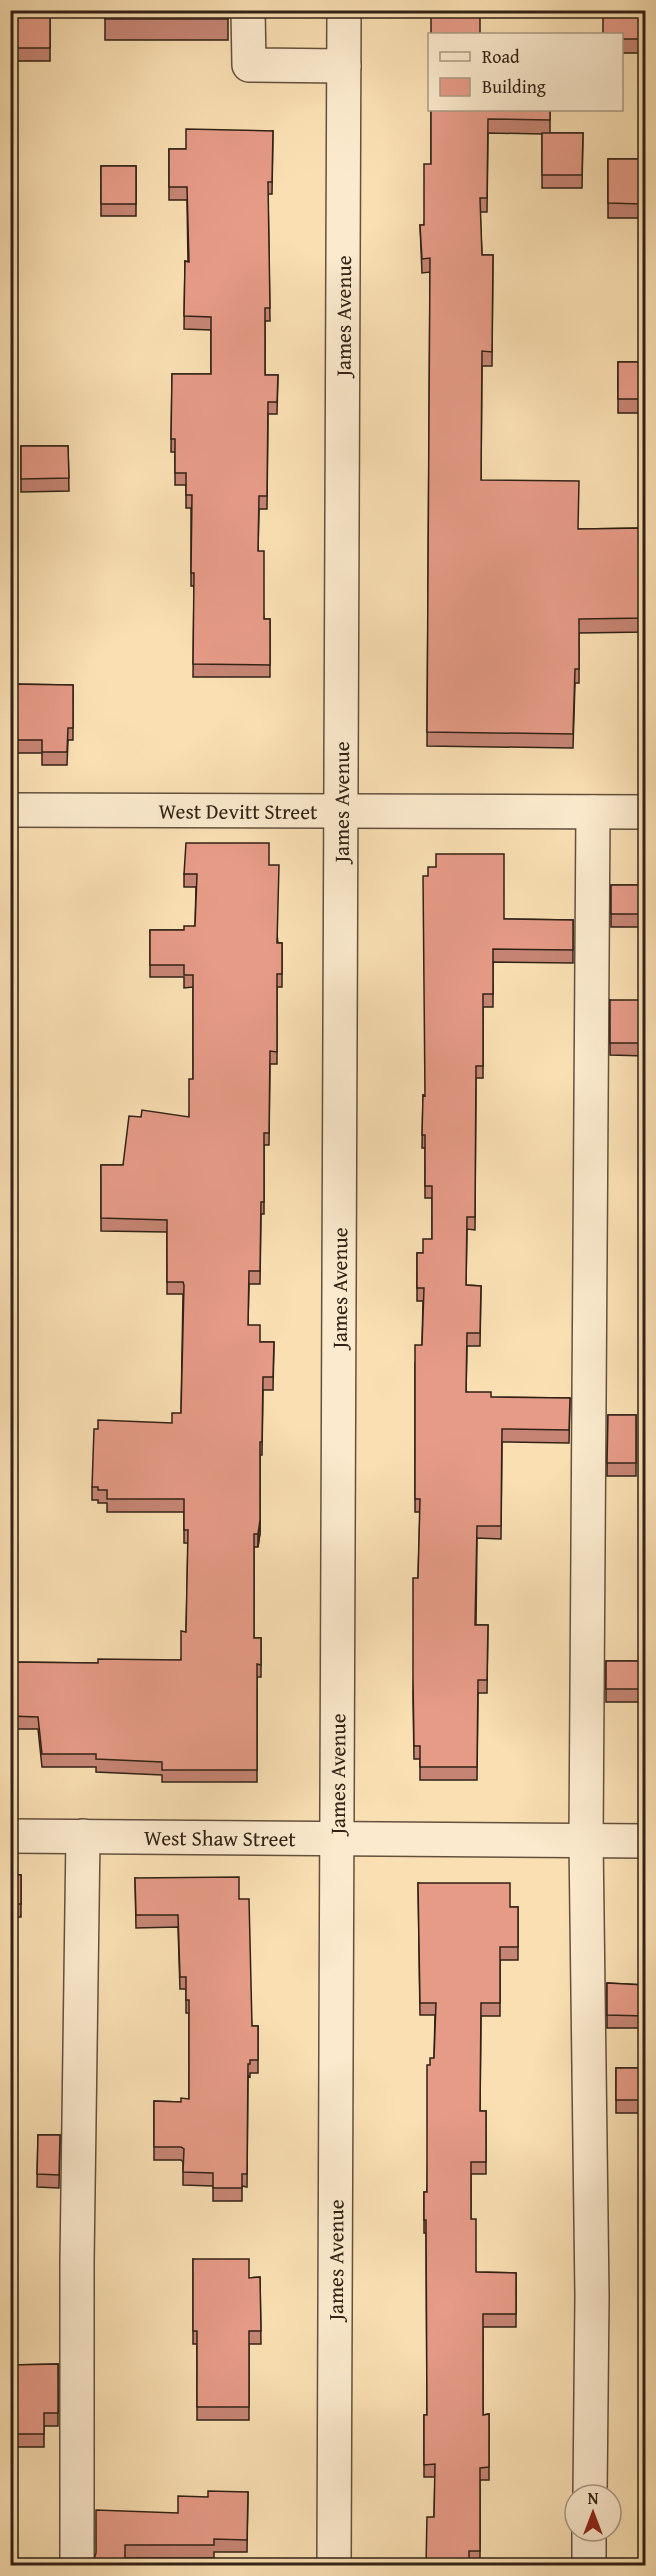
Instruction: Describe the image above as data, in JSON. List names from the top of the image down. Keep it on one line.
{"streets":{"street":["James Avenue","West Devitt Street","West Shaw Street"]},"crossings":[["James Avenue","West Devitt Street"],["James Avenue","West Shaw Street"]],"legend":["Road","Building"],"north":"top"}
